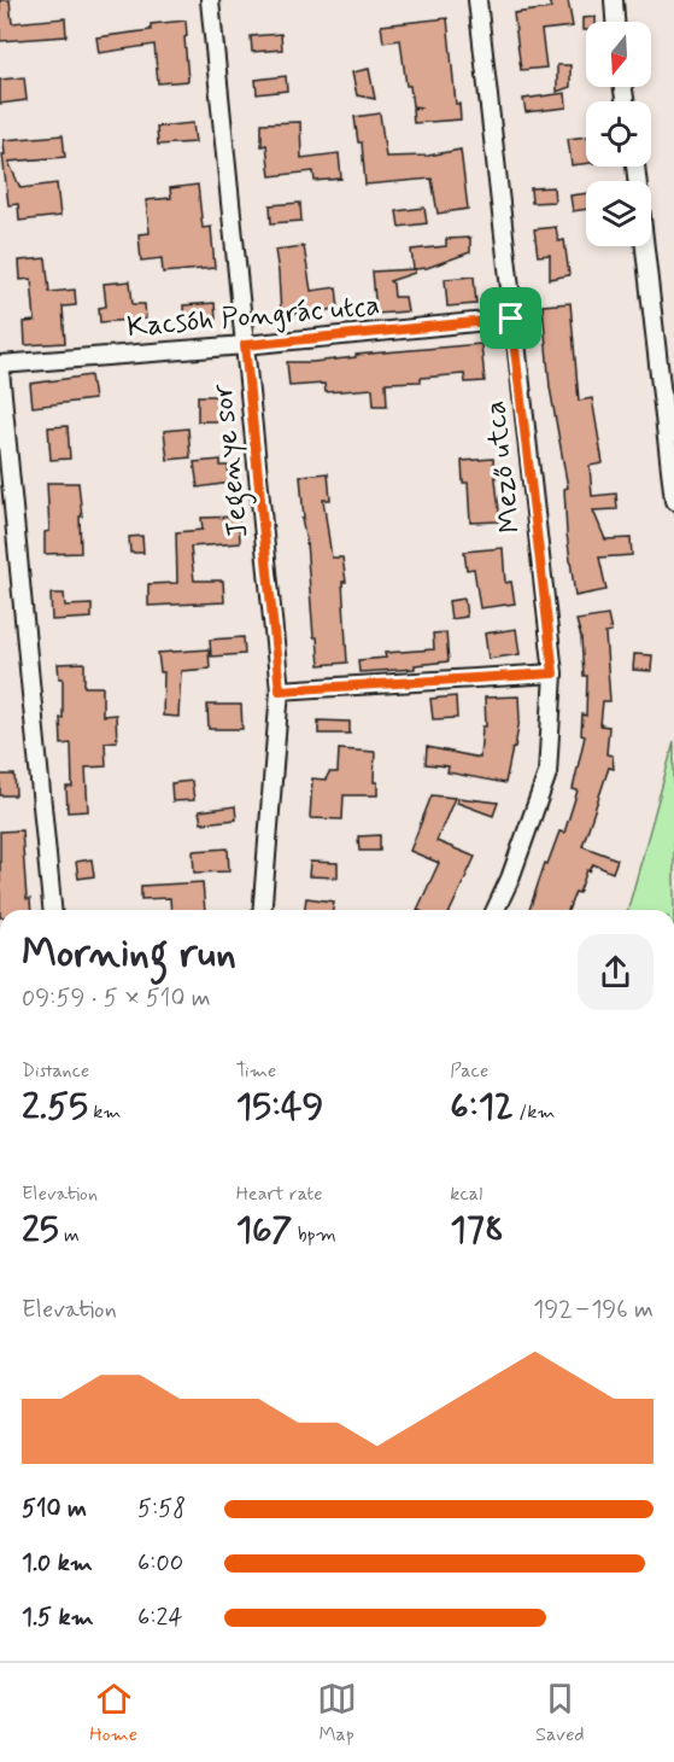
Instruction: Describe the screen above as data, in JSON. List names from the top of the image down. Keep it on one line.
{"streets":{"street":["Kacsóh Pongrác utca","Jegenye sor","Mező utca"]},"crossings":[["Kacsóh Pongrác utca","Jegenye sor"],["Kacsóh Pongrác utca","Mező utca"]],"north":"bottom","page":{"heading":["Morning run","09:59 · 5 × 510 m"],"stats":[["Distance","2.55 km"],["Time","15:49"],["Pace","6:12 /km"],["Elevation","25 m"],["Heart rate","167 bpm"],["kcal","178"]],"chart":["Elevation","192–196 m"],"list":[{"name":"510 m","note":"5:58"},{"name":"1.0 km","note":"6:00"},{"name":"1.5 km","note":"6:24"}],"tabs":["Home","Map","Saved"]}}
